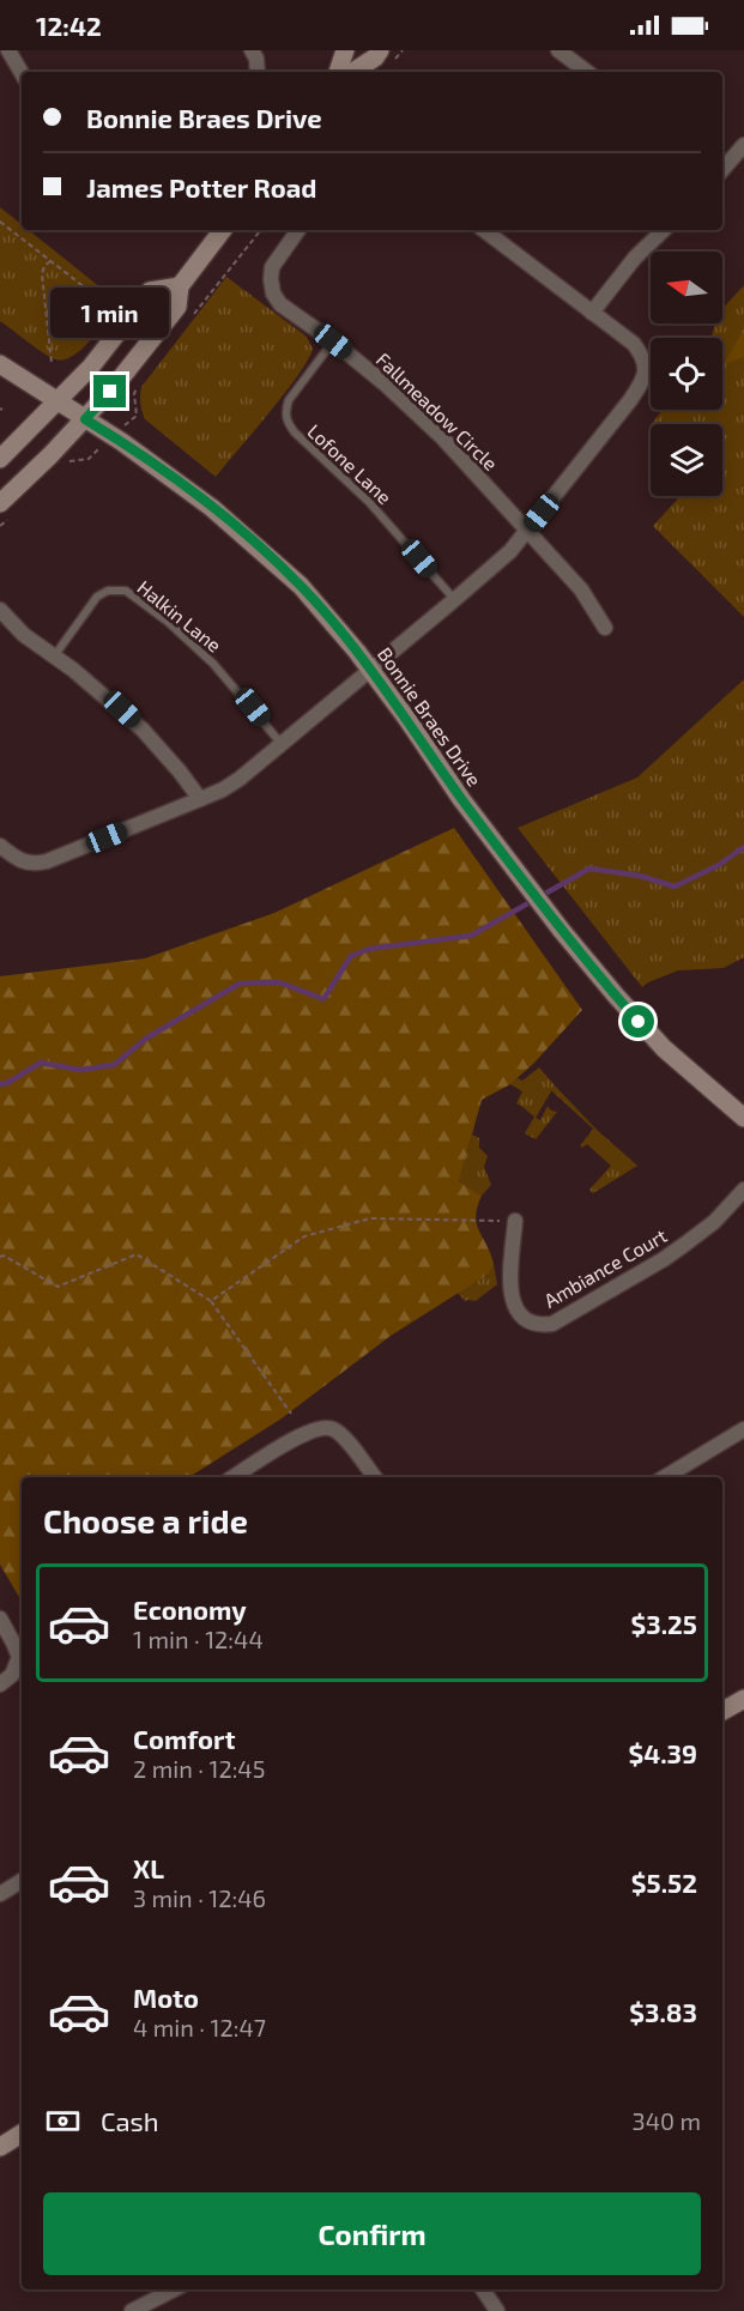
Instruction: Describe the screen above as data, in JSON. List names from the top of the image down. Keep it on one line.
{"streets":{"street":["Fallmeadow Circle","Bonnie Braes Drive","Ambiance Court"],"lane":["Lofone Lane","Halkin Lane"]},"crossings":[["Fallmeadow Circle","Lofone Lane"]],"north":"left","page":{"status":"12:42","banner":["Bonnie Braes Drive","James Potter Road"],"bubble":"1 min","heading":"Choose a ride","list":[{"name":"Economy","note":"1 min · 12:44","value":"$3.25"},{"name":"Comfort","note":"2 min · 12:45","value":"$4.39"},{"name":"XL","note":"3 min · 12:46","value":"$5.52"},{"name":"Moto","note":"4 min · 12:47","value":"$3.83"}],"pay":["Cash","340 m"],"buttons":"Confirm"}}
